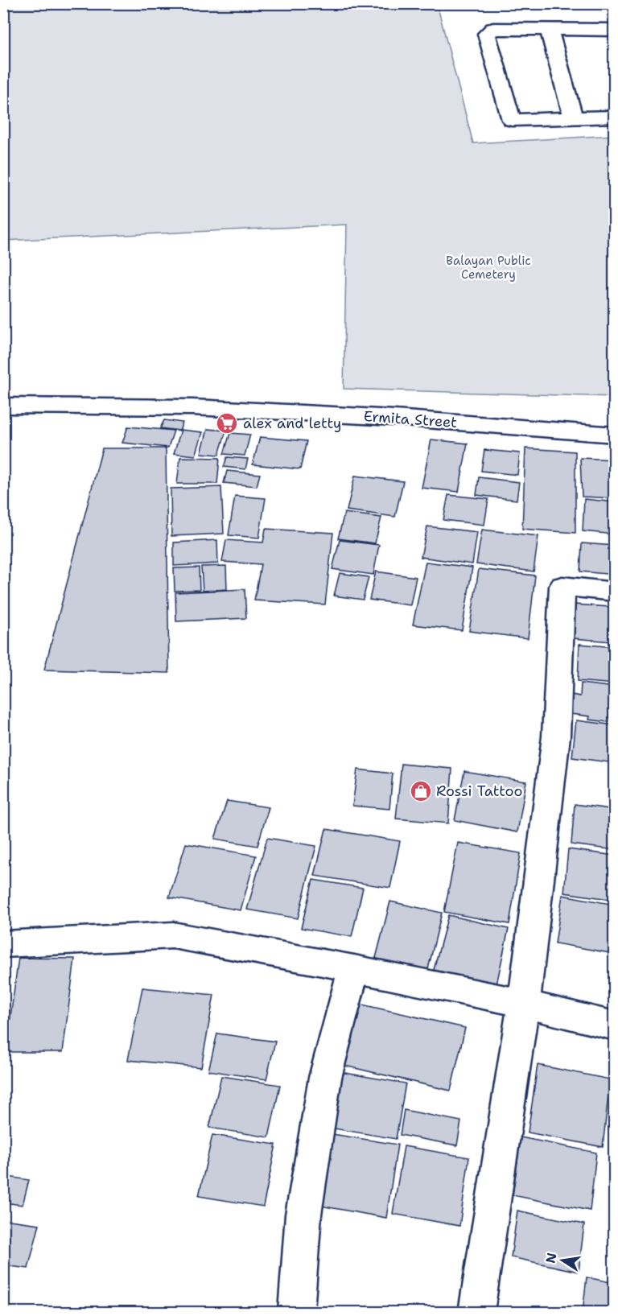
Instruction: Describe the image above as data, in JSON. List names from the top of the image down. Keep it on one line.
{"streets":{"street":["Ermita Street"]},"parks":["Balayan Public Cemetery"],"places":{"supermarket":["alex and letty"],"shop":["Rossi Tattoo"]},"north":"left"}
